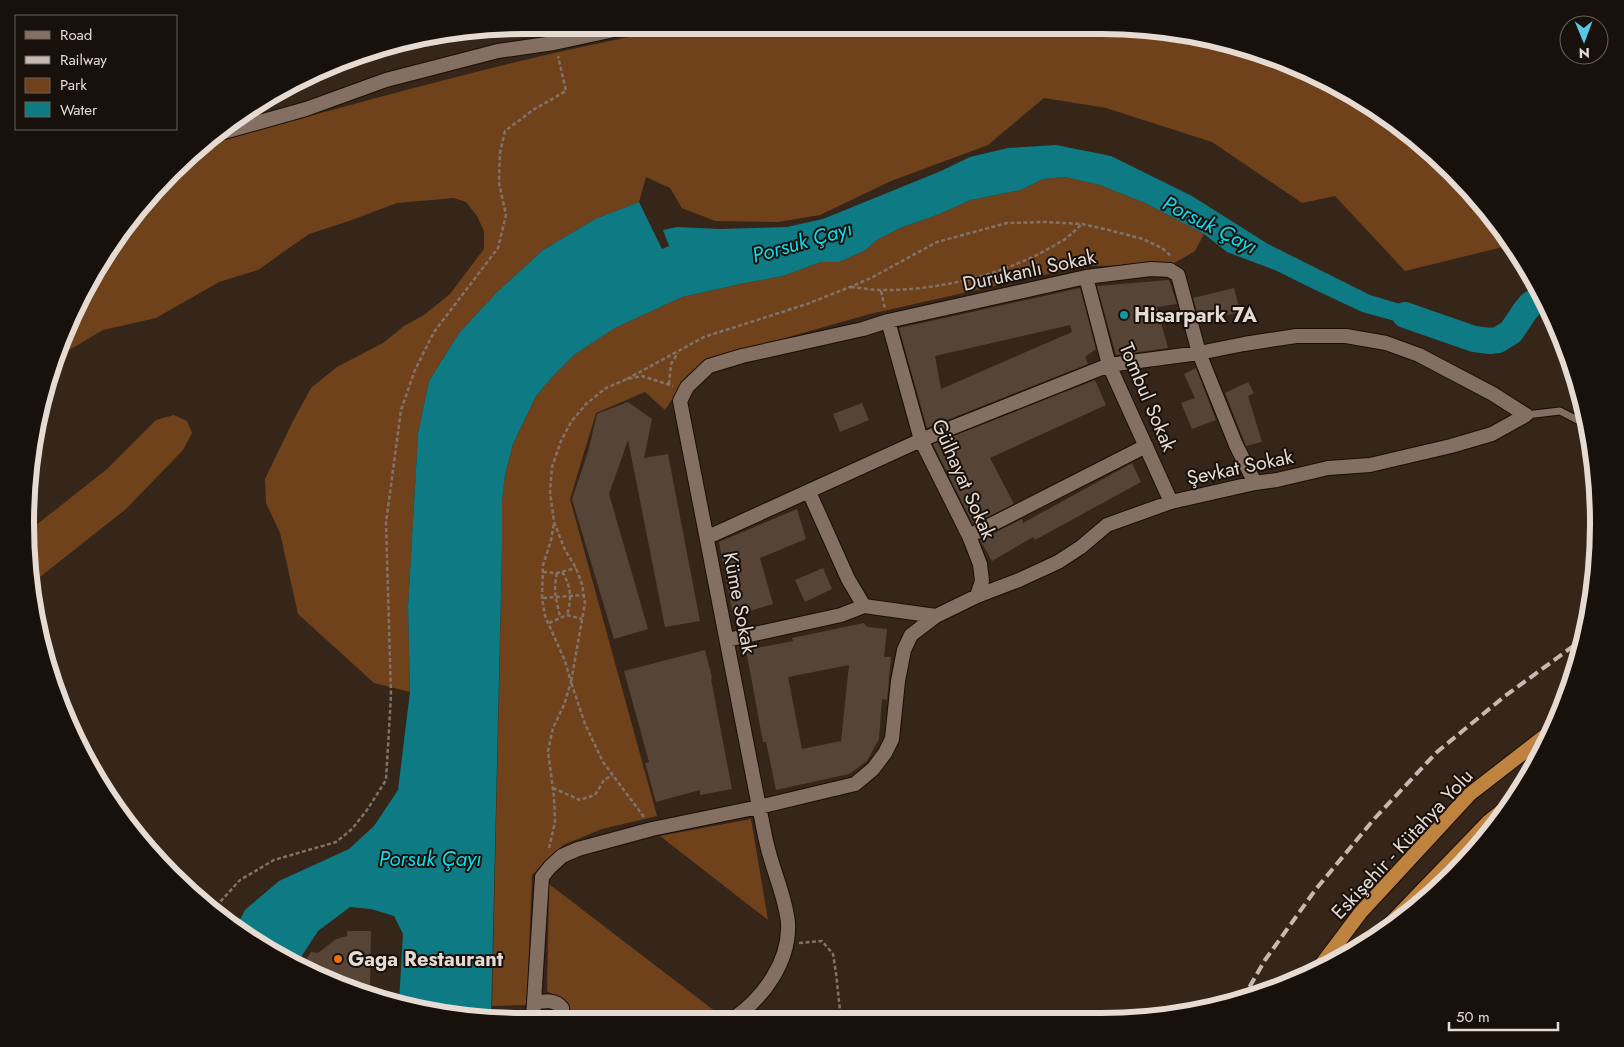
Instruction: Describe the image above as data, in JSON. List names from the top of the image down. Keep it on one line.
{"streets":{"highway":["Eskişehir - Kütahya Yolu"],"street":["Durukanlı Sokak","Tombul Sokak","Şevkat Sokak","Gülhayat Sokak","Küme Sokak"]},"crossings":[["Durukanlı Sokak","Tombul Sokak"],["Durukanlı Sokak","Gülhayat Sokak"],["Tombul Sokak","Şevkat Sokak"],["Şevkat Sokak","Gülhayat Sokak"],["Şevkat Sokak","Küme Sokak"]],"water":["Porsuk Çayı"],"places":["Hisarpark 7A","Gaga Restaurant"],"legend":["Road","Railway","Park","Water"],"scale_bar":"50 m","north":"bottom"}
